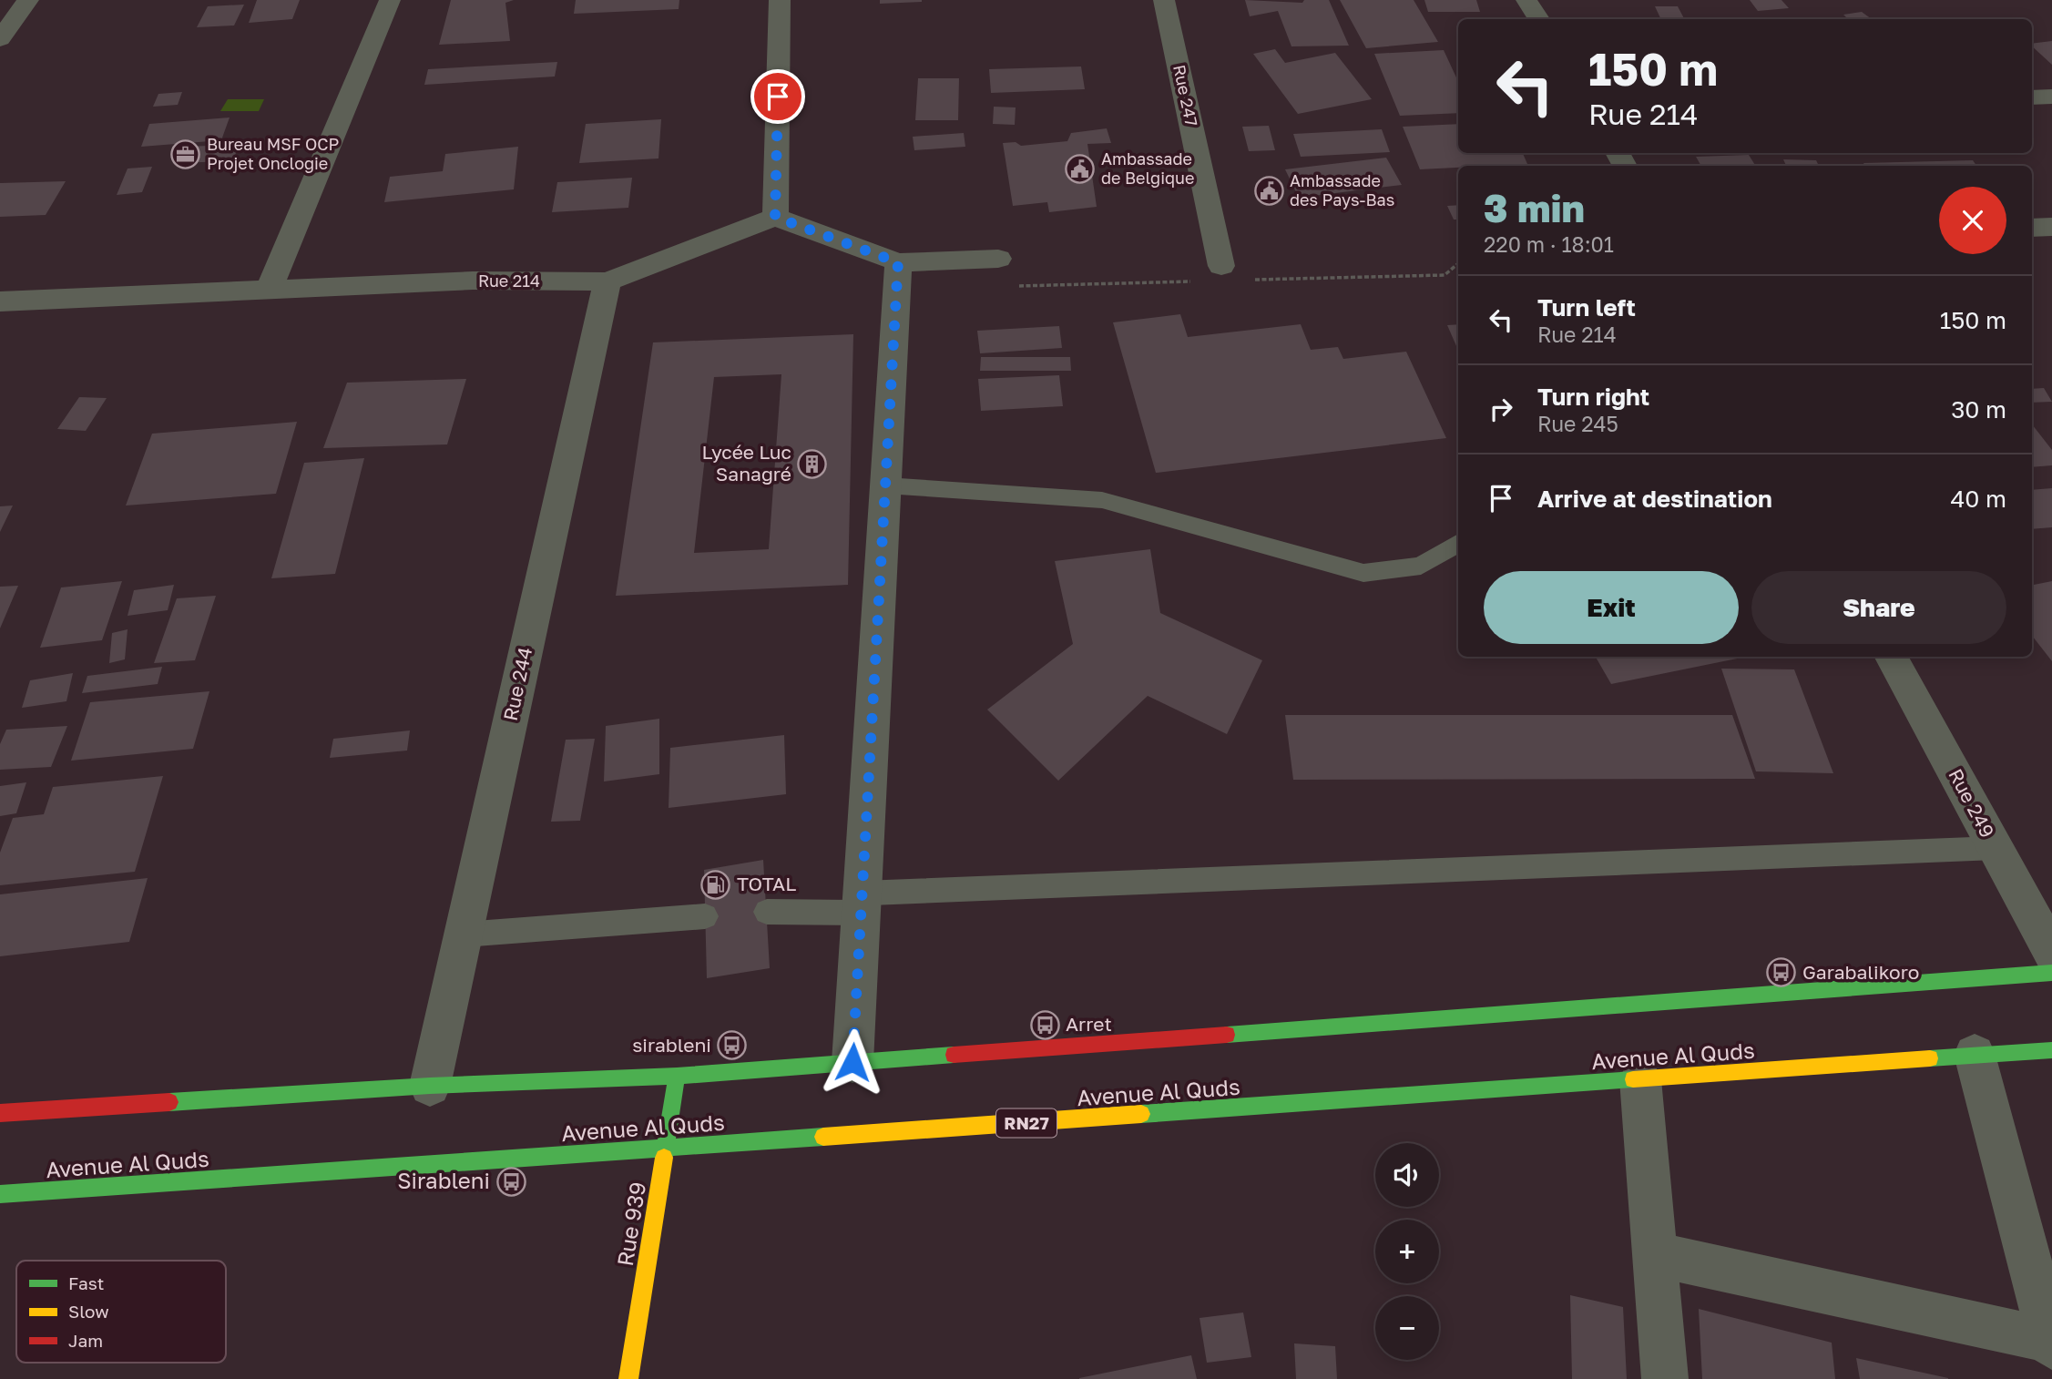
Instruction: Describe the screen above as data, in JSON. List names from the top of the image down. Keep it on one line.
{"streets":{"main road":["Avenue Al Quds","RN27","Rue 939"],"street":["Rue 247","Rue 214","Rue 244","Rue 249"]},"crossings":[["Rue 214","Rue 244"],["Avenue Al Quds","Rue 939"]],"places":{"office":["Bureau MSF OCP Projet Onclogie"],"public building":["Ambassade de Belgique","Ambassade des Pays-Bas"],"building":["Lycée Luc Sanagré"],"fuel station":["TOTAL"],"bus stop":["Garabalikoro","Arret","sirableni","Sirableni"]},"legend":["Fast","Slow","Jam"],"page":{"turn":["150 m","Rue 214"],"heading":["3 min","220 m · 18:01"],"list":[{"name":"Turn left","note":"Rue 214","value":"150 m"},{"name":"Turn right","note":"Rue 245","value":"30 m"},{"name":"Arrive at destination","value":"40 m"}],"buttons":["Exit","Share"],"map_buttons":["+","−"]}}
